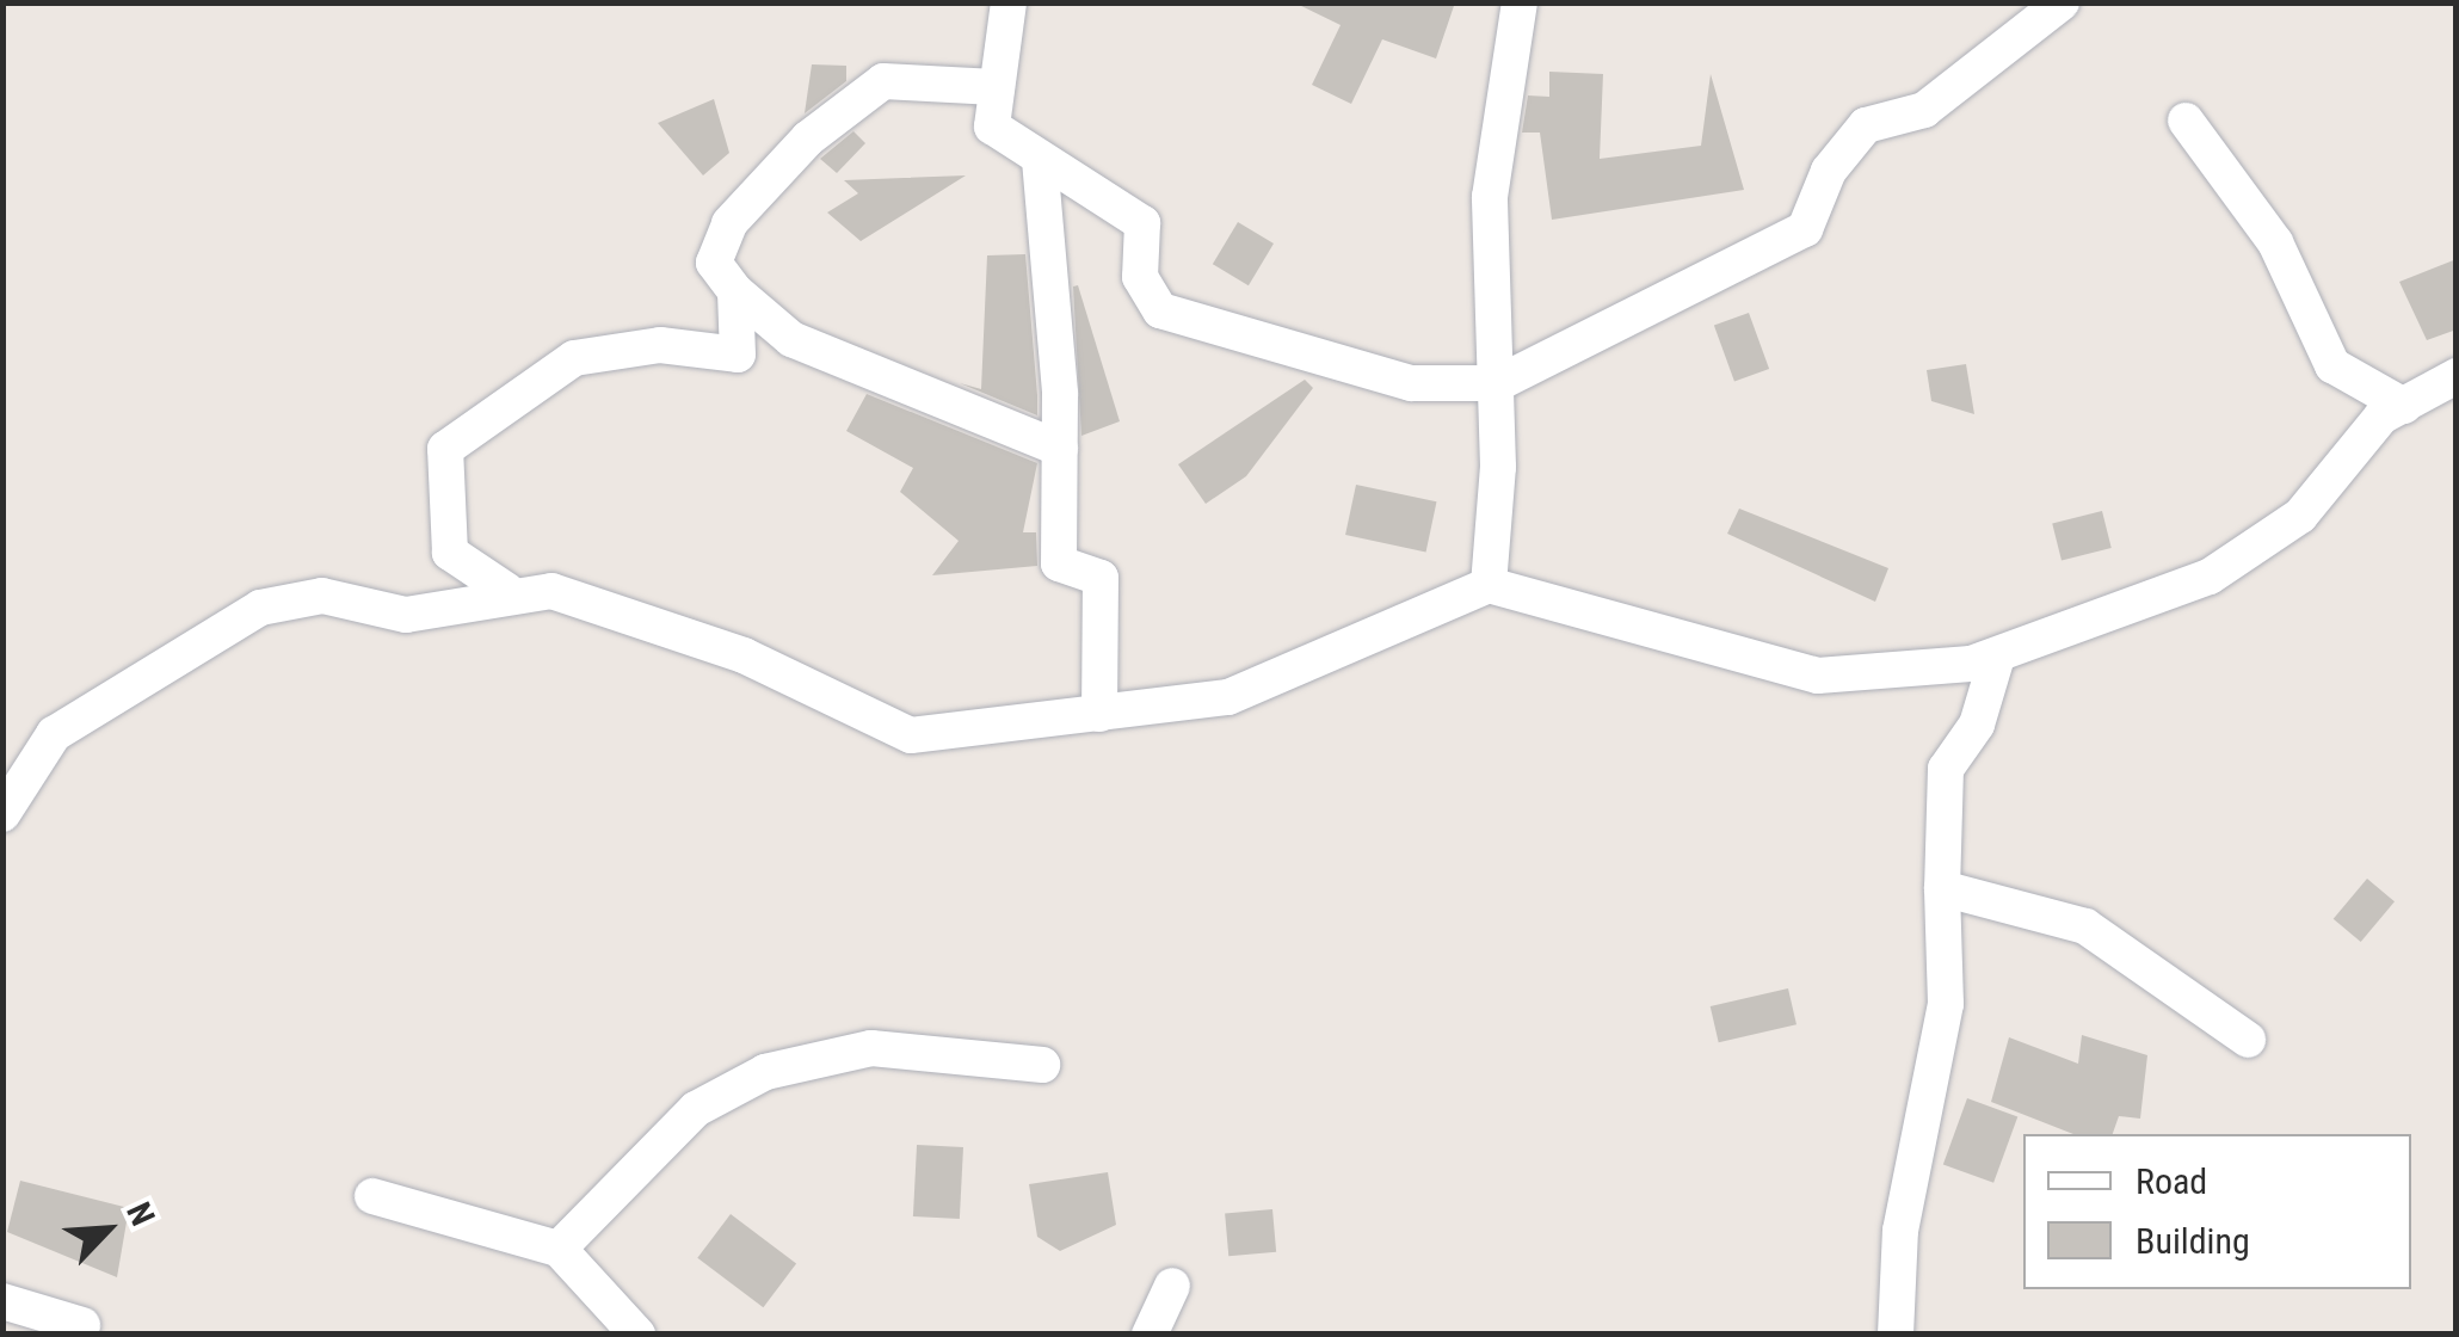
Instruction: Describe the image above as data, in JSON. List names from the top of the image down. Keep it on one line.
{"legend":["Road","Building"],"north":"top right"}
